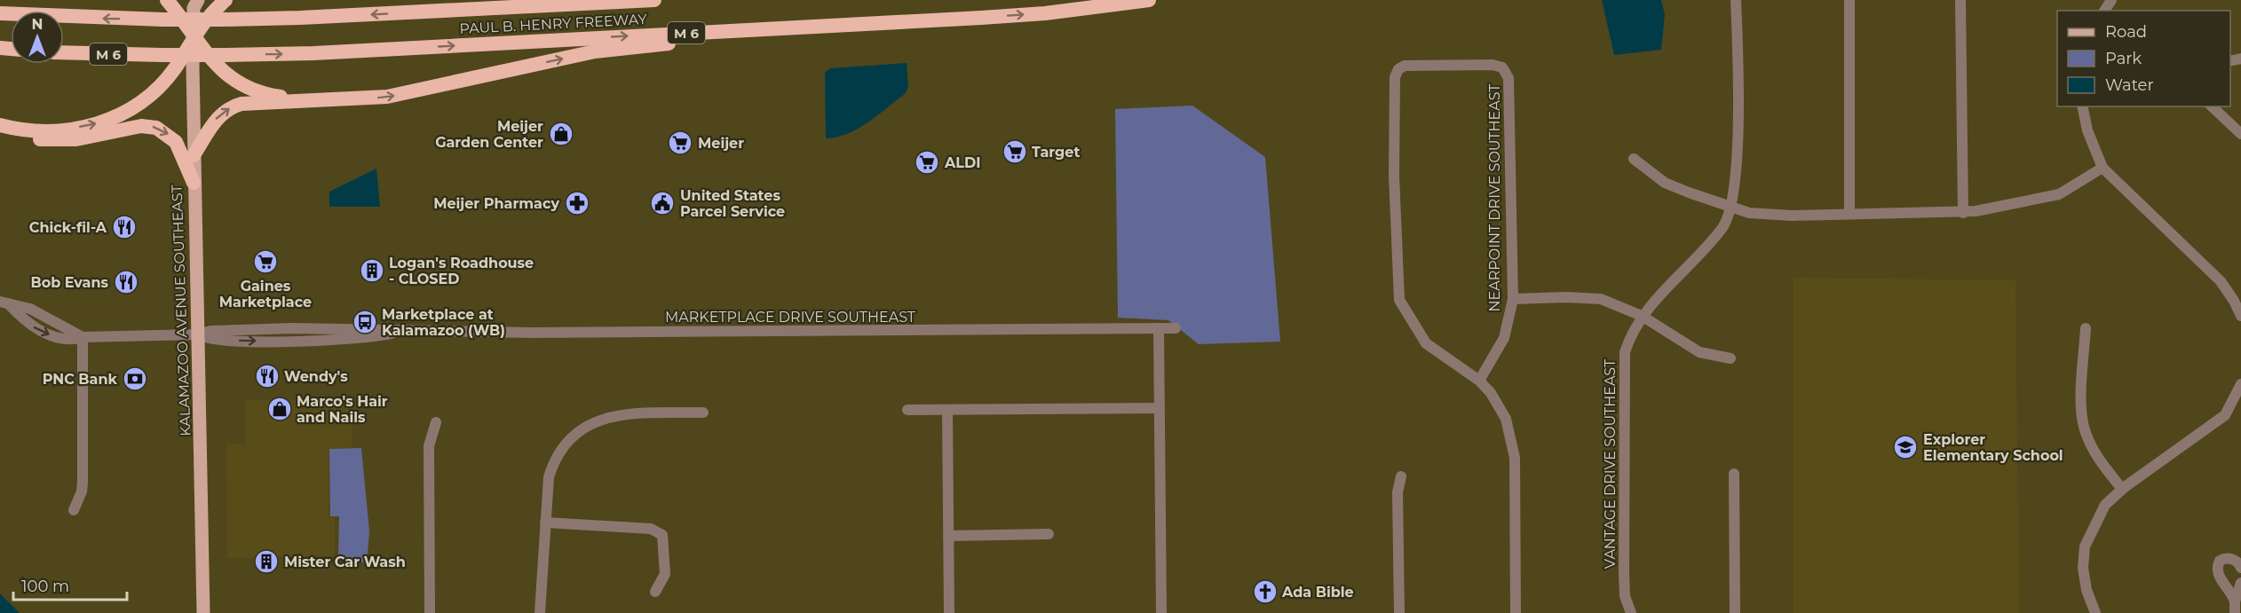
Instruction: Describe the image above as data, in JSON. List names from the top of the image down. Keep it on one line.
{"streets":{"highway":["PAUL B. HENRY FREEWAY","M 6"],"main road":["KALAMAZOO AVENUE SOUTHEAST"],"street":["NEARPOINT DRIVE SOUTHEAST","MARKETPLACE DRIVE SOUTHEAST","VANTAGE DRIVE SOUTHEAST"]},"crossings":[["KALAMAZOO AVENUE SOUTHEAST","MARKETPLACE DRIVE SOUTHEAST"]],"places":{"shop":["Meijer Garden Center","Marco's Hair and Nails"],"supermarket":["Meijer","Target","ALDI","Gaines Marketplace"],"pharmacy":["Meijer Pharmacy"],"public building":["United States Parcel Service"],"restaurant":["Chick-fil-A","Bob Evans","Wendy's"],"building":["Logan's Roadhouse - CLOSED","Mister Car Wash"],"bus stop":["Marketplace at Kalamazoo (WB)"],"bank":["PNC Bank"],"school or university":["Explorer Elementary School"],"church":["Ada Bible"]},"legend":["Road","Park","Water"],"scale_bar":"100 m","north":"top"}
